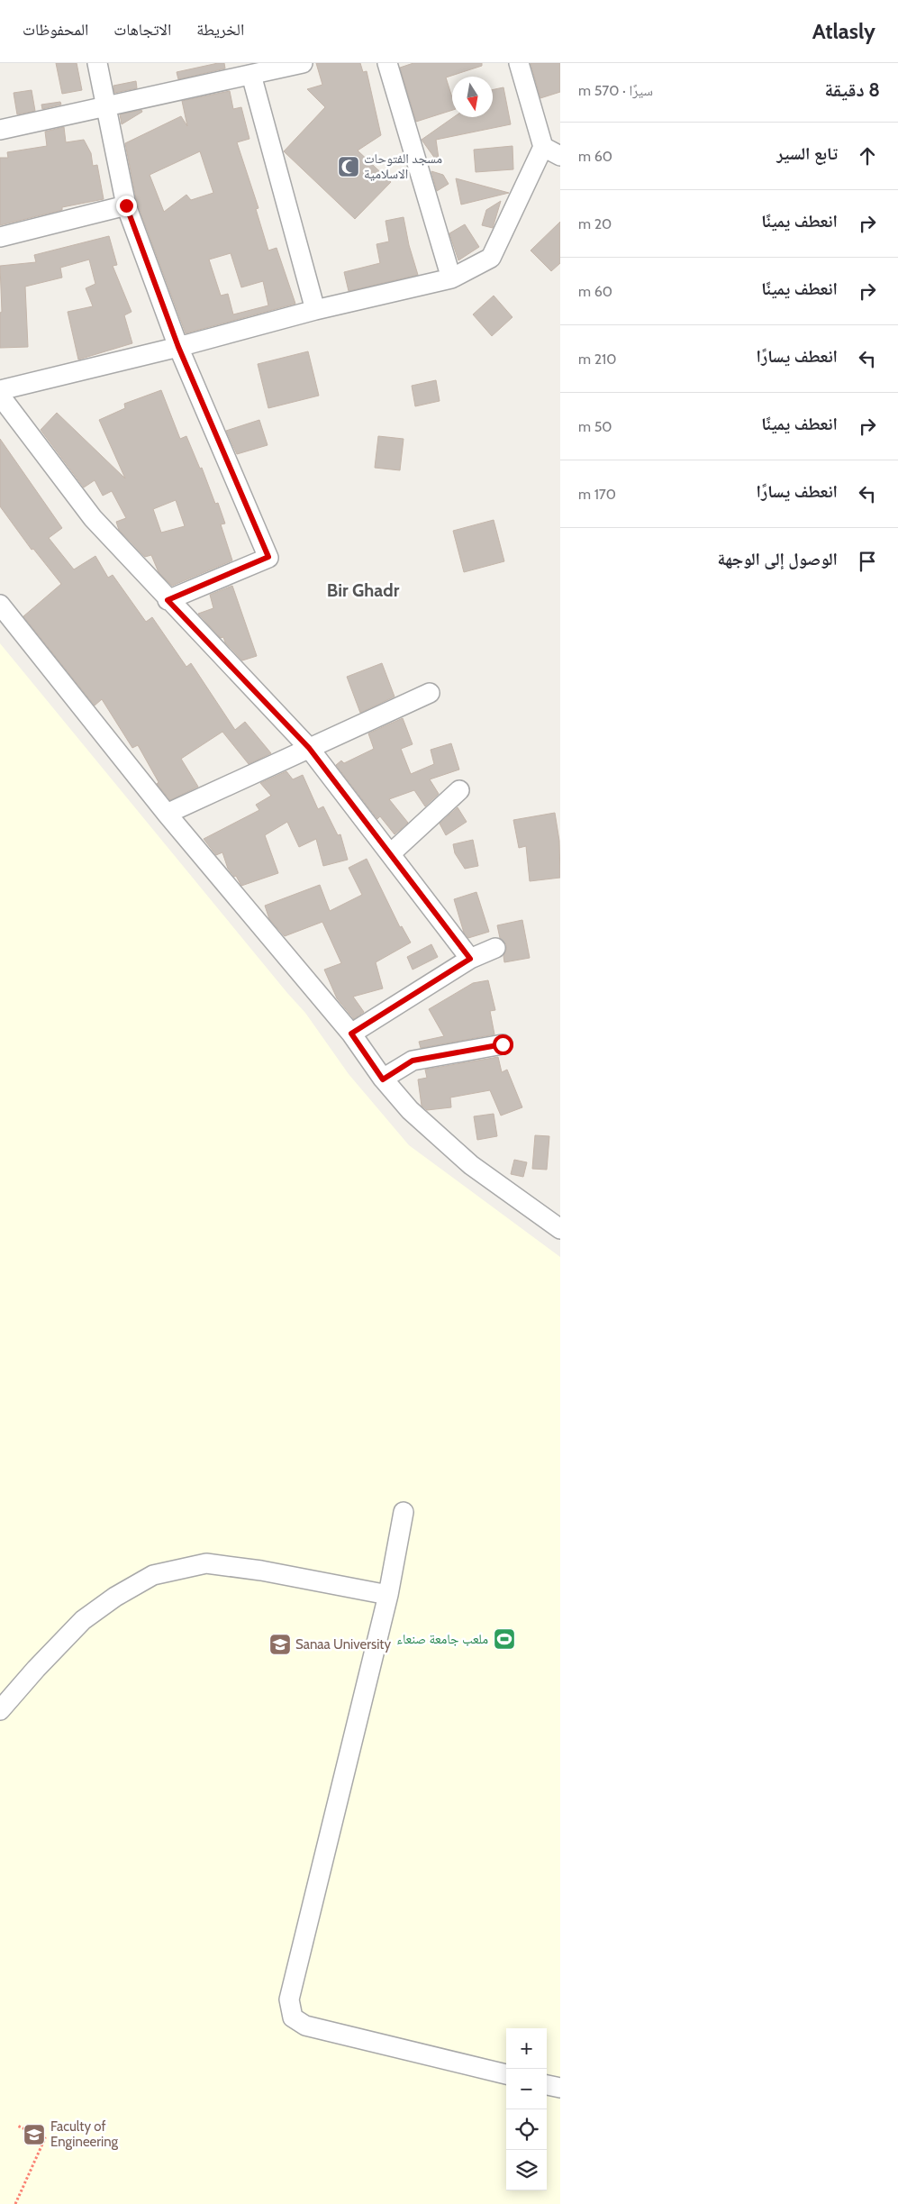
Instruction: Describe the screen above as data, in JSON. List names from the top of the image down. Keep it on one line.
{"districts":["Bir Ghadr"],"places":{"mosque":["مسجد الفتوحات الاسلامية"],"sports":["ملعب جامعة صنعاء"],"school or university":["Sanaa University","Faculty of Engineering"]},"north":"bottom","page":{"header":"Atlasly","nav":["الخريطة","الاتجاهات","المحفوظات"],"heading":["8 دقيقة","سيرًا · 570 m"],"list":[["تابع السير","60 m"],["انعطف يمينًا","20 m"],["انعطف يمينًا","60 m"],["انعطف يسارًا","210 m"],["انعطف يمينًا","50 m"],["انعطف يسارًا","170 m"],"الوصول إلى الوجهة"],"map_buttons":["+","−"]}}
